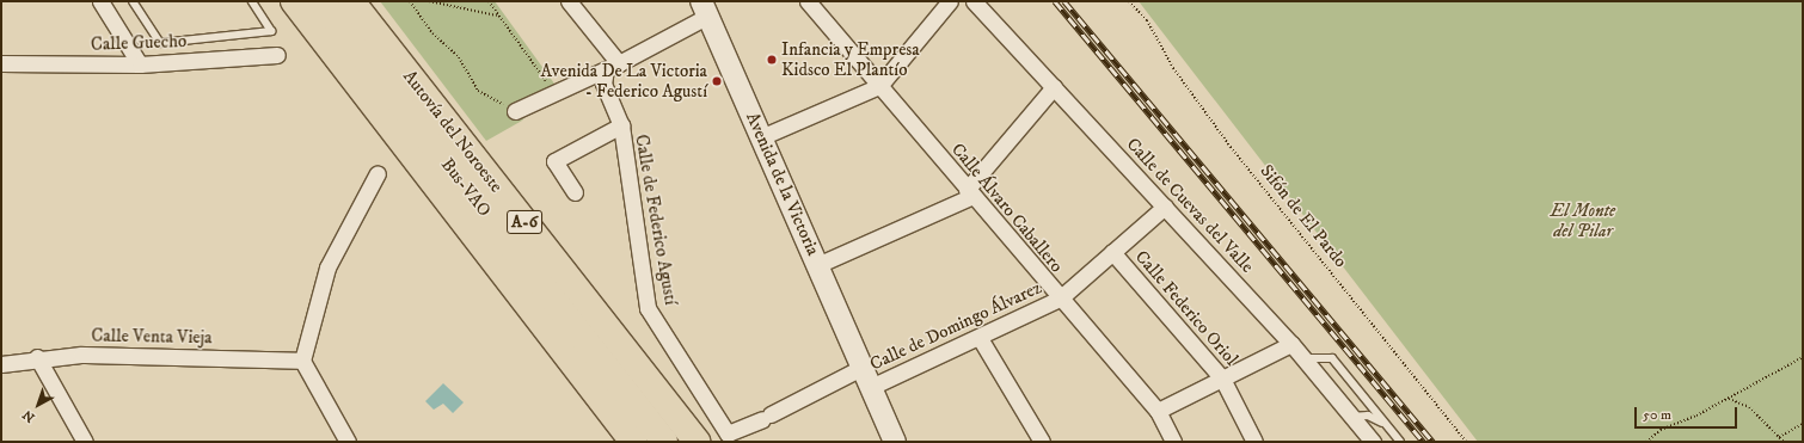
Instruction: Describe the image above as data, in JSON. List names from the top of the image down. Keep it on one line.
{"streets":{"highway":["Autovía del Noroeste","Bus-VAO","A-6"],"street":["Calle Guecho","Avenida de la Victoria","Calle de Cuevas del Valle","Calle Álvaro Caballero","Calle de Federico Agustí","Calle Federico Oriol","Calle de Domingo Álvarez","Calle Venta Vieja"],"path":["Sifón de El Pardo"]},"crossings":[["Avenida de la Victoria","Calle de Federico Agustí"],["Avenida de la Victoria","Calle de Domingo Álvarez"],["Calle de Cuevas del Valle","Calle de Domingo Álvarez"],["Calle Álvaro Caballero","Calle de Domingo Álvarez"],["Calle de Federico Agustí","Calle de Domingo Álvarez"],["Calle Federico Oriol","Calle de Domingo Álvarez"]],"parks":["El Monte del Pilar"],"places":["Infancia y Empresa Kidsco El Plantío","Avenida De La Victoria - Federico Agustí"],"scale_bar":"50 m","north":"bottom left"}
